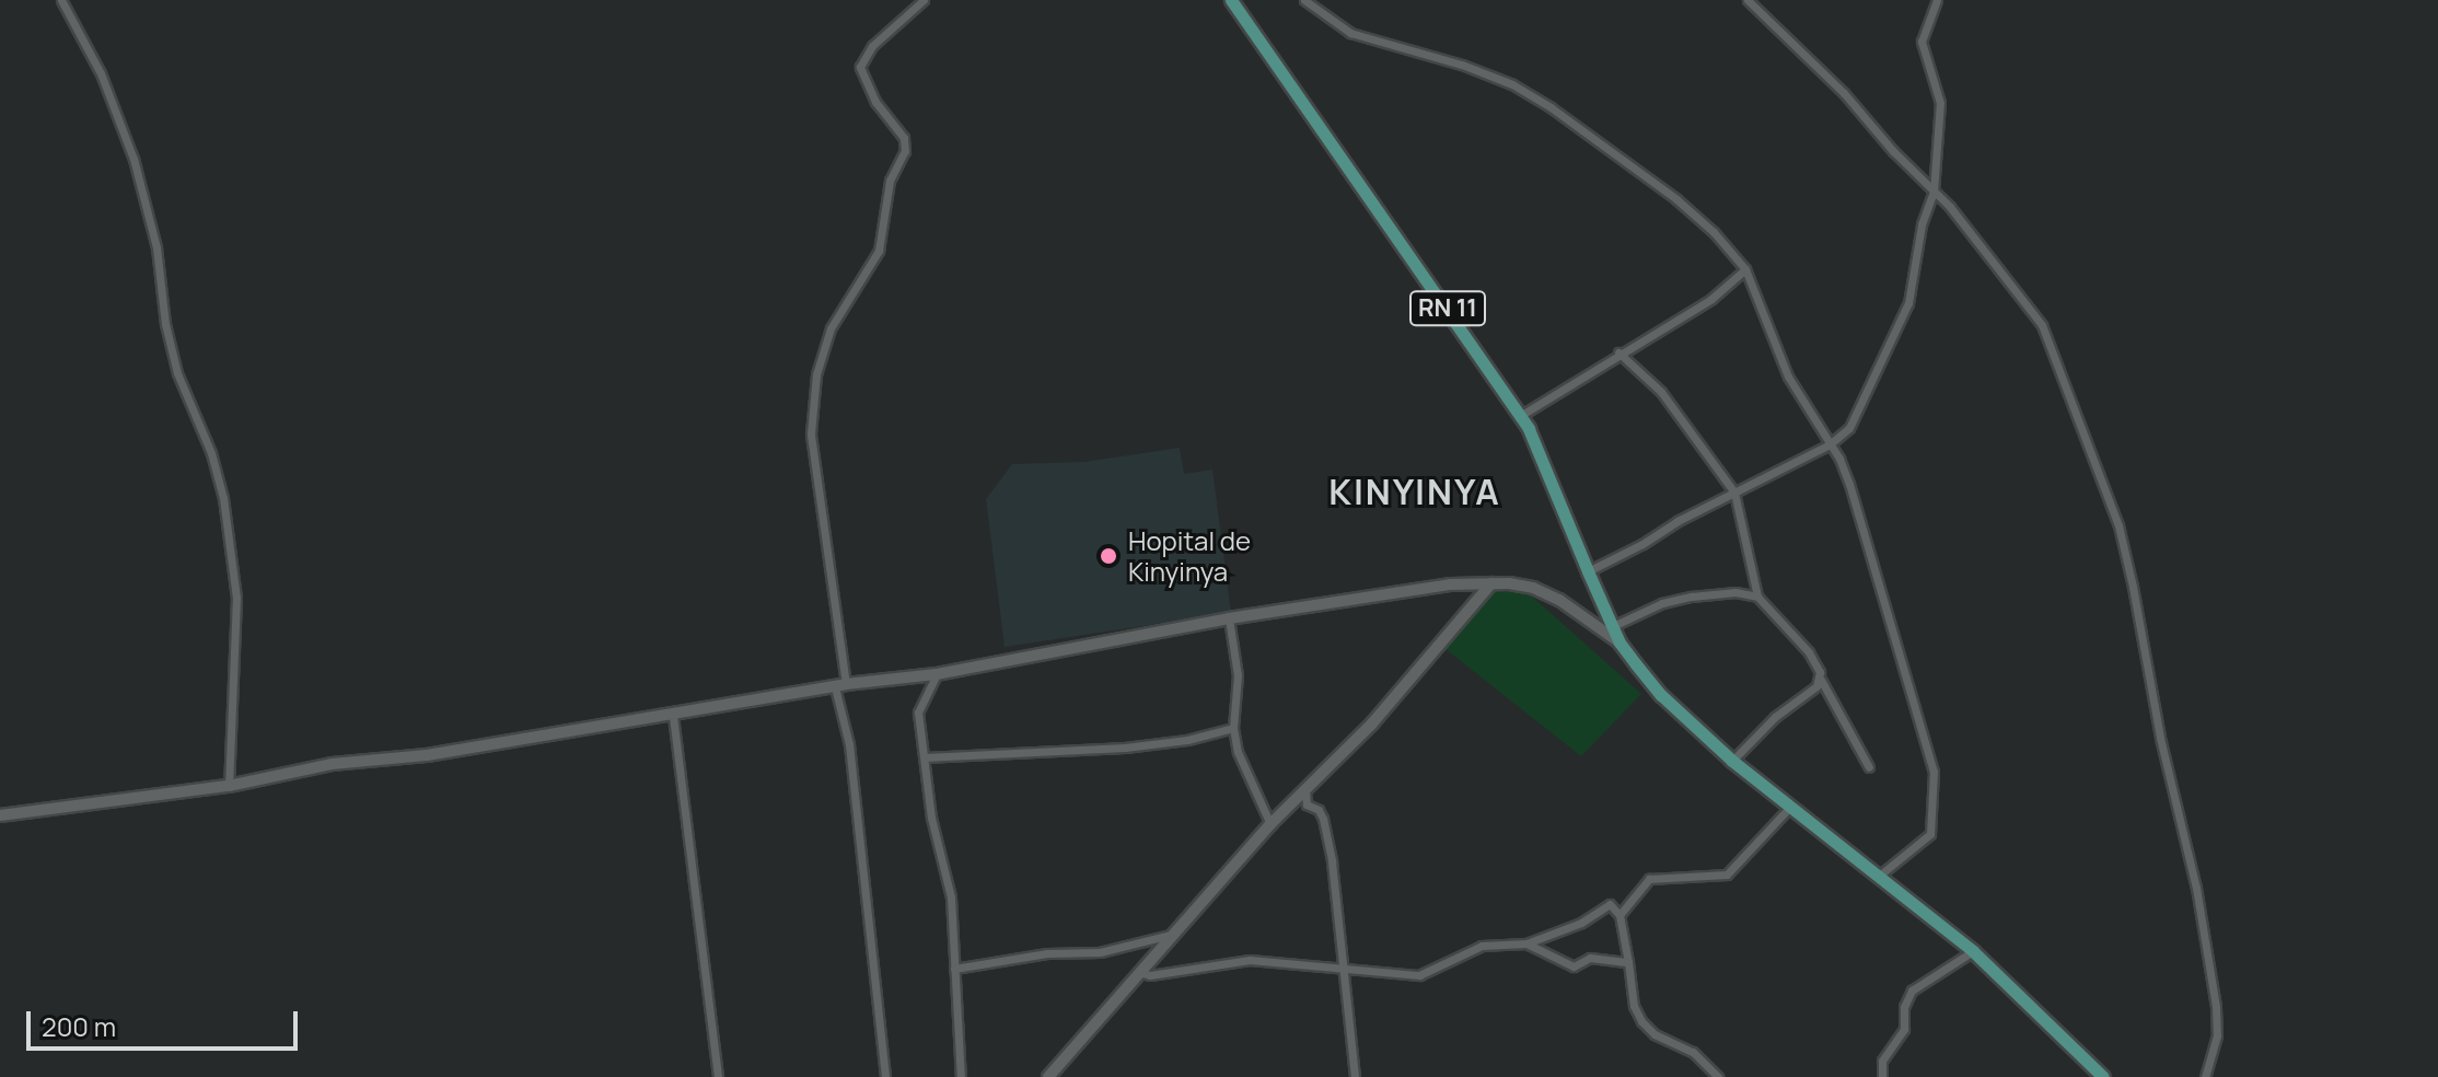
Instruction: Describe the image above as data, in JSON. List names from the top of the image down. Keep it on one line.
{"streets":{"main road":["RN 11"]},"districts":["KINYINYA"],"places":["Hopital de Kinyinya"],"scale_bar":"200 m"}
